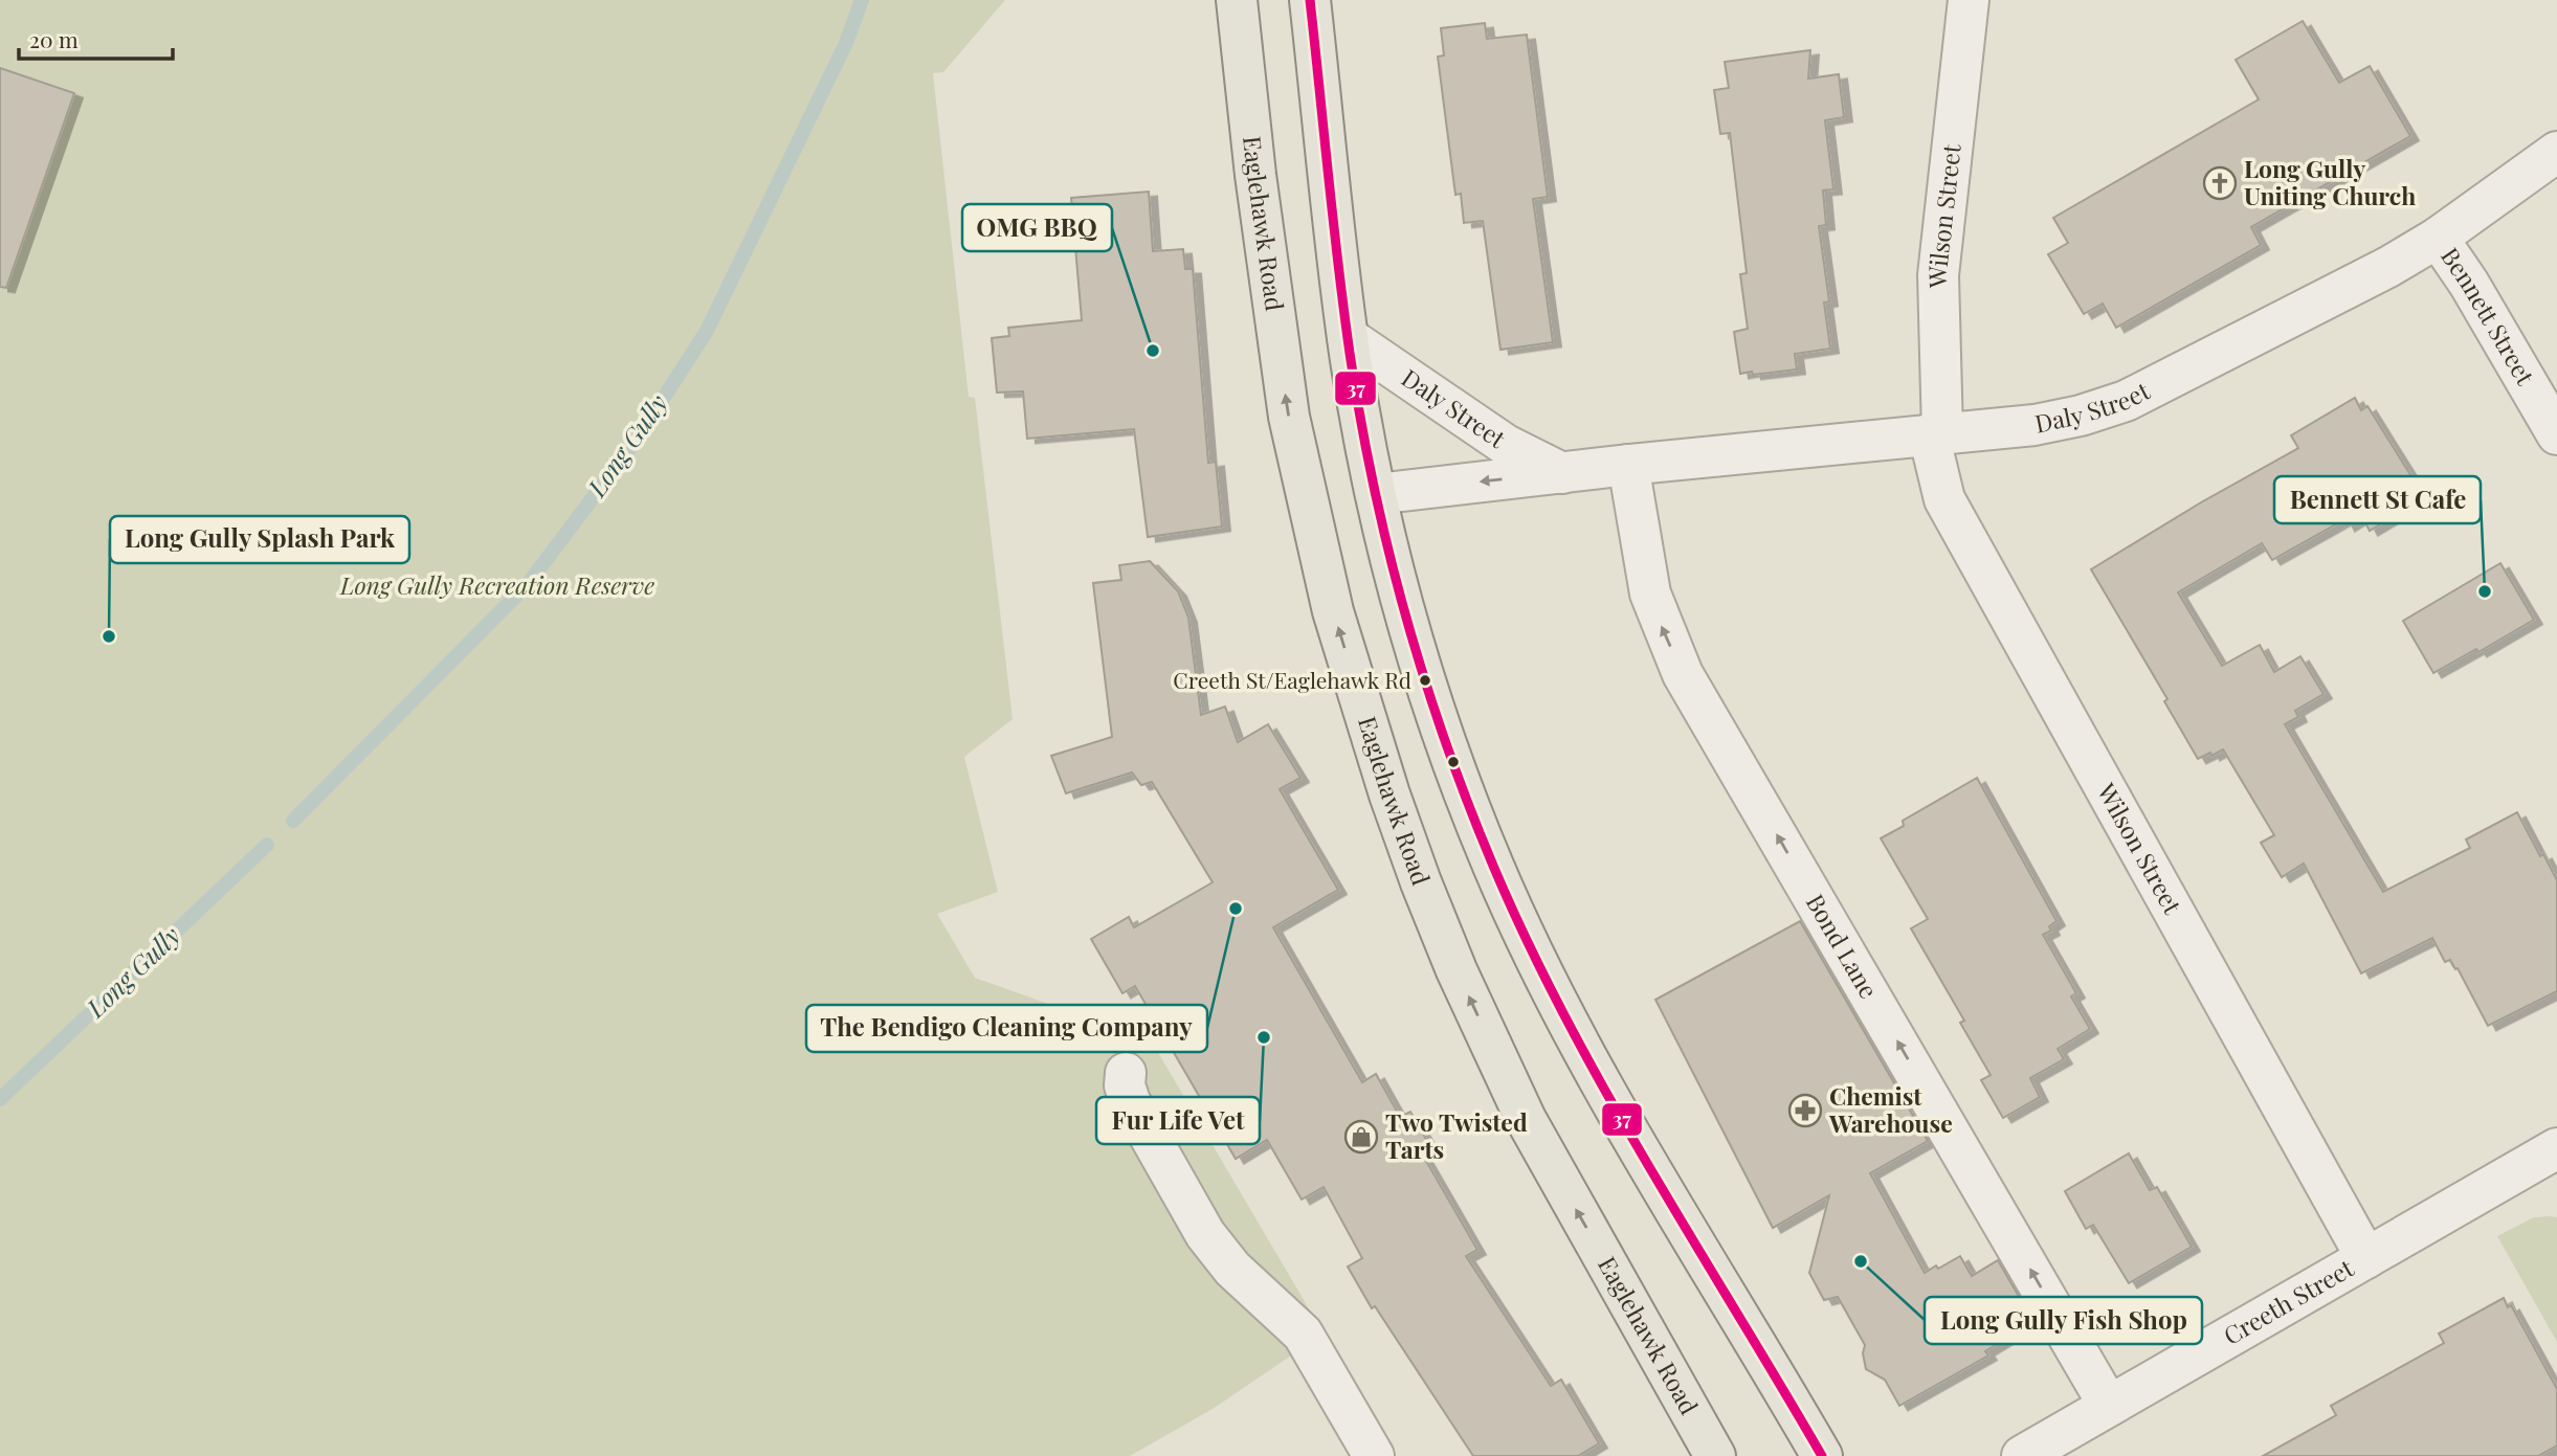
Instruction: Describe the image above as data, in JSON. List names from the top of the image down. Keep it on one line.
{"streets":{"main road":["Eaglehawk Road"],"street":["Wilson Street","Bennett Street","Daly Street","Bond Lane","Creeth Street"]},"crossings":[["Wilson Street","Daly Street"],["Wilson Street","Creeth Street"],["Bennett Street","Daly Street"],["Daly Street","Bond Lane"],["Bond Lane","Creeth Street"]],"one_way":["Bond Lane"],"water":["Long Gully"],"parks":["Long Gully Recreation Reserve"],"places":{"church":["Long Gully Uniting Church"],"other":["OMG BBQ","Bennett St Cafe","Long Gully Splash Park","Creeth St/Eaglehawk Rd","The Bendigo Cleaning Company","Fur Life Vet","Long Gully Fish Shop"],"pharmacy":["Chemist Warehouse"],"shop":["Two Twisted Tarts"]},"lines":["transit line 37"],"scale_bar":"20 m"}
